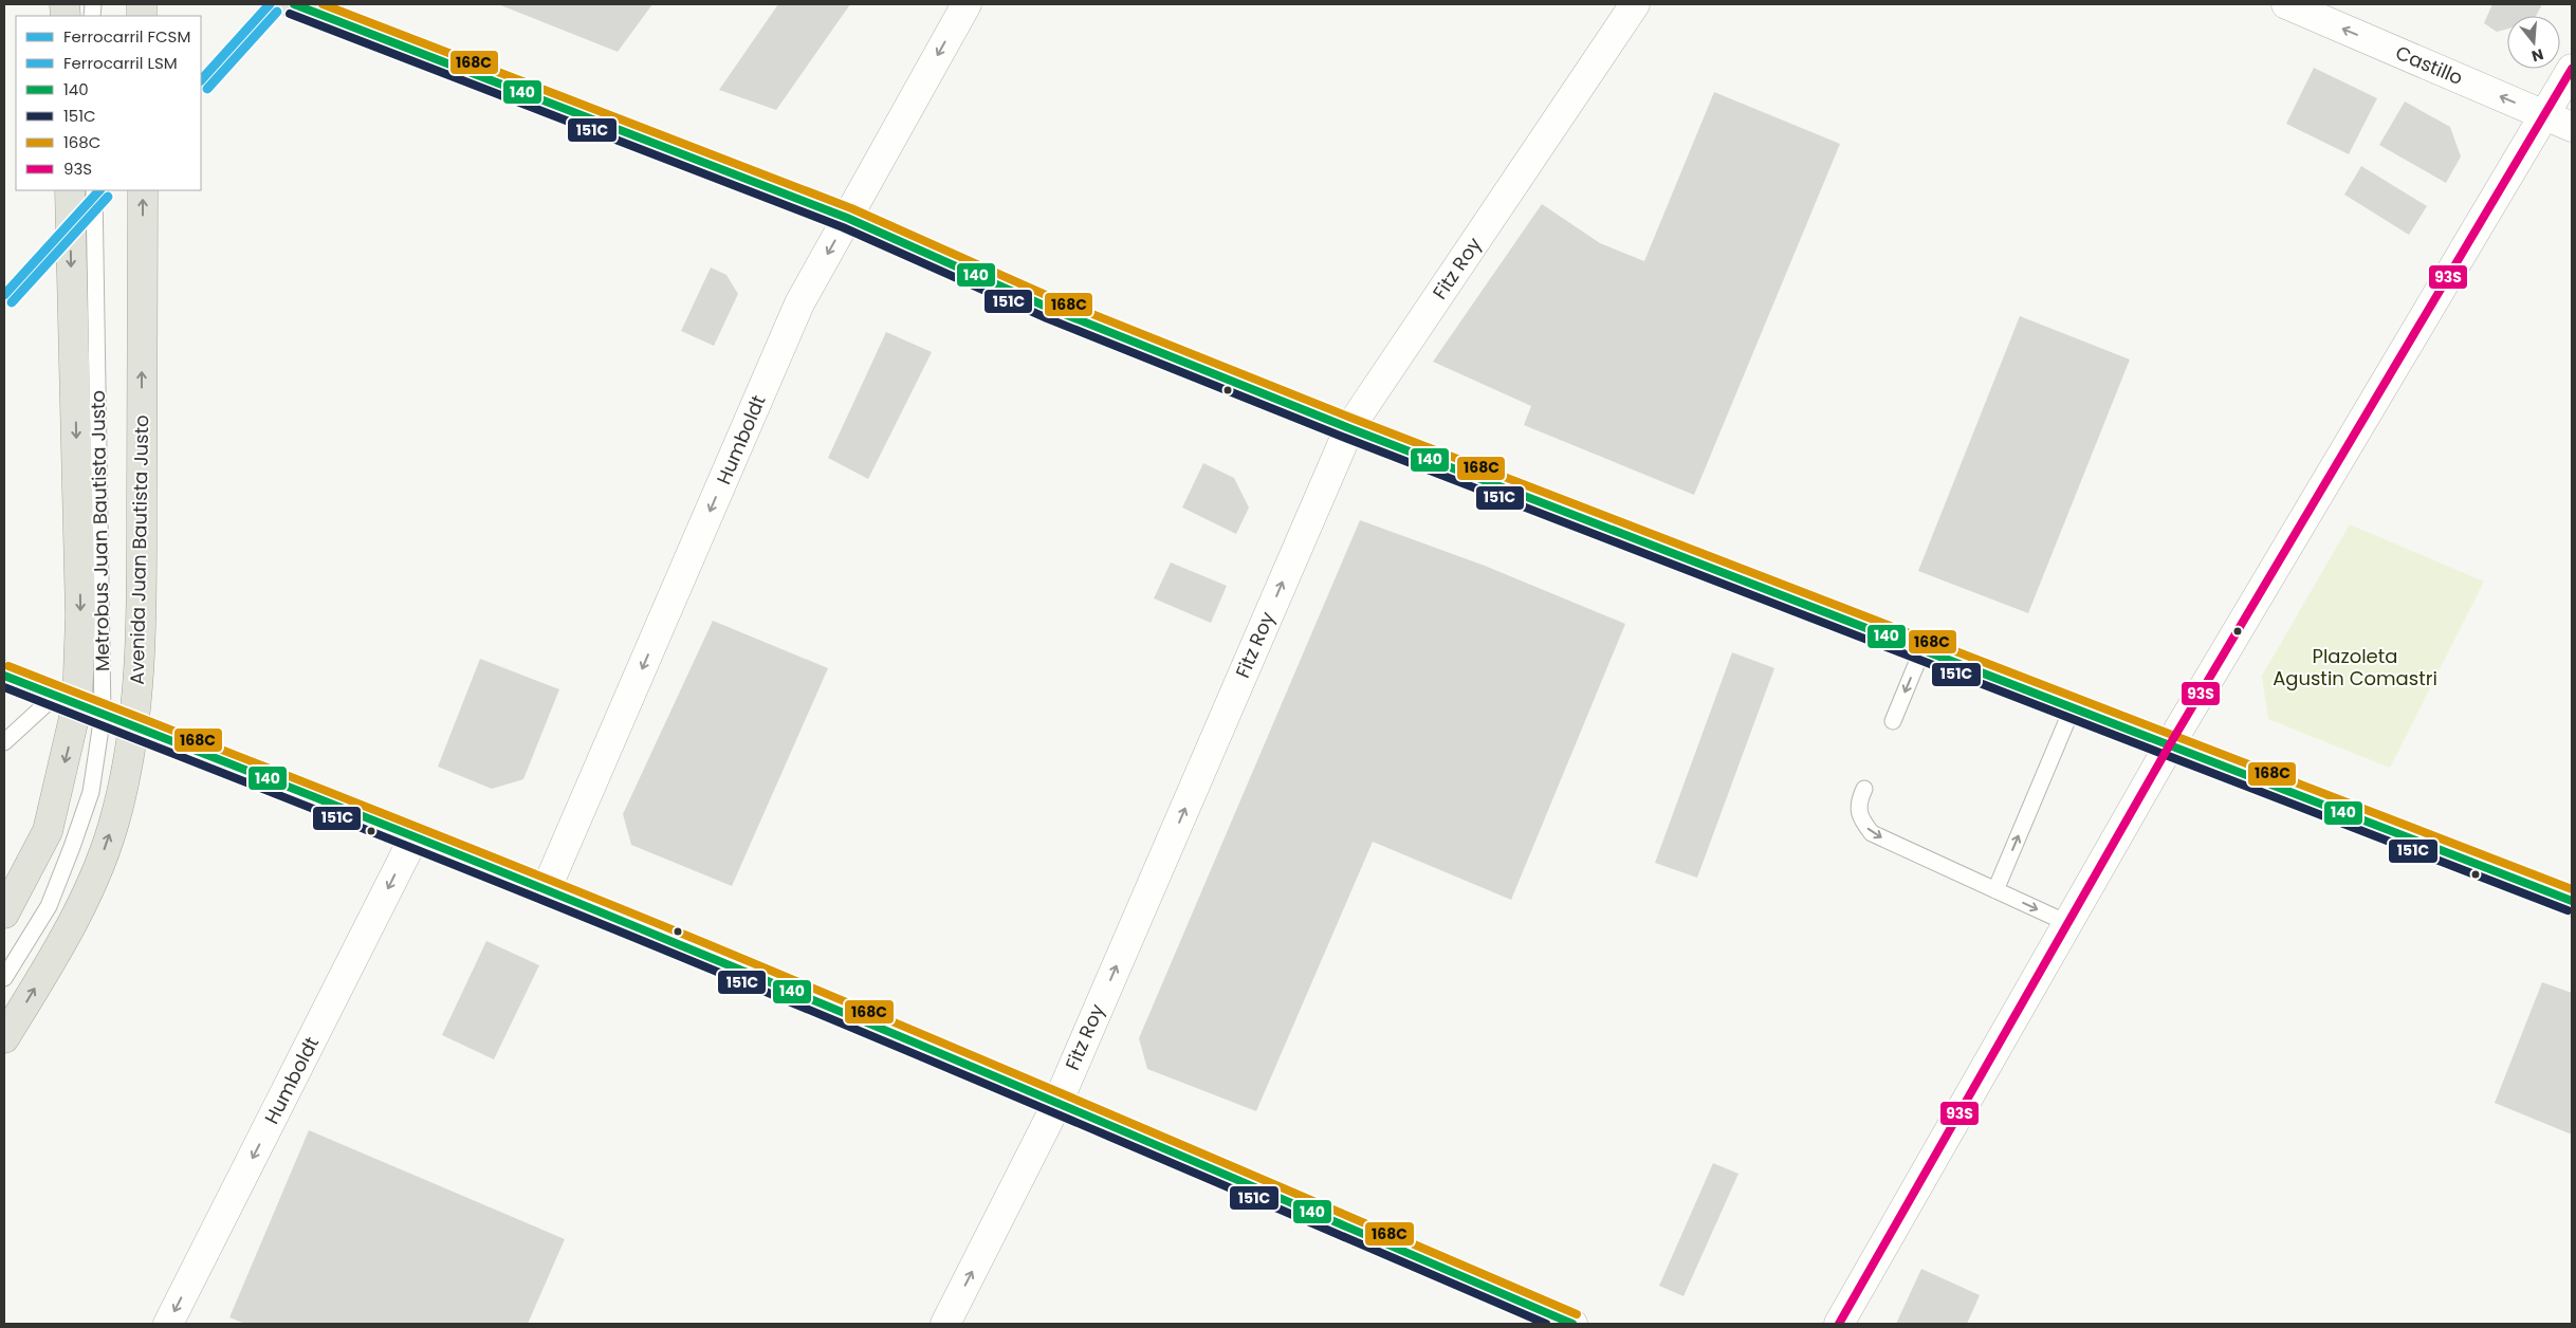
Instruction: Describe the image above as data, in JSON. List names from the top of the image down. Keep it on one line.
{"streets":{"main road":["Avenida Juan Bautista Justo"],"street":["Castillo","Fitz Roy","Humboldt"],"lane":["Metrobus Juan Bautista Justo"]},"one_way":["Castillo","Fitz Roy","Humboldt"],"parks":["Plazoleta Agustin Comastri"],"lines":["rail line FCSM","transit line 140","transit line 168C","rail line LSM","transit line 151C","transit line 93S"],"legend":["Ferrocarril FCSM","Ferrocarril LSM","140","151C","168C","93S"],"north":"bottom"}
